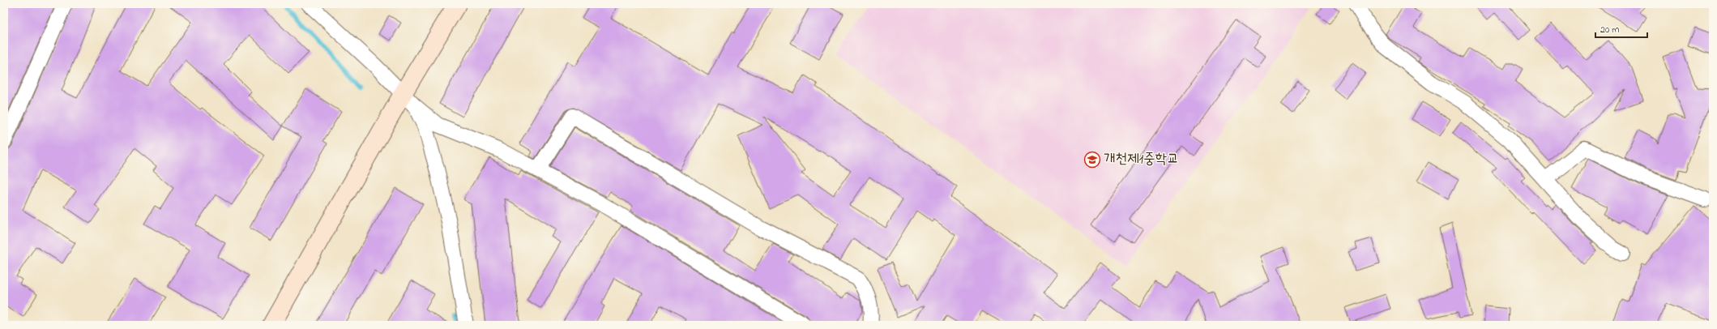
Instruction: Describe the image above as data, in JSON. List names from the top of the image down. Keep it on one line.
{"places":{"school or university":["개천제1중학교"]},"scale_bar":"20 m"}
